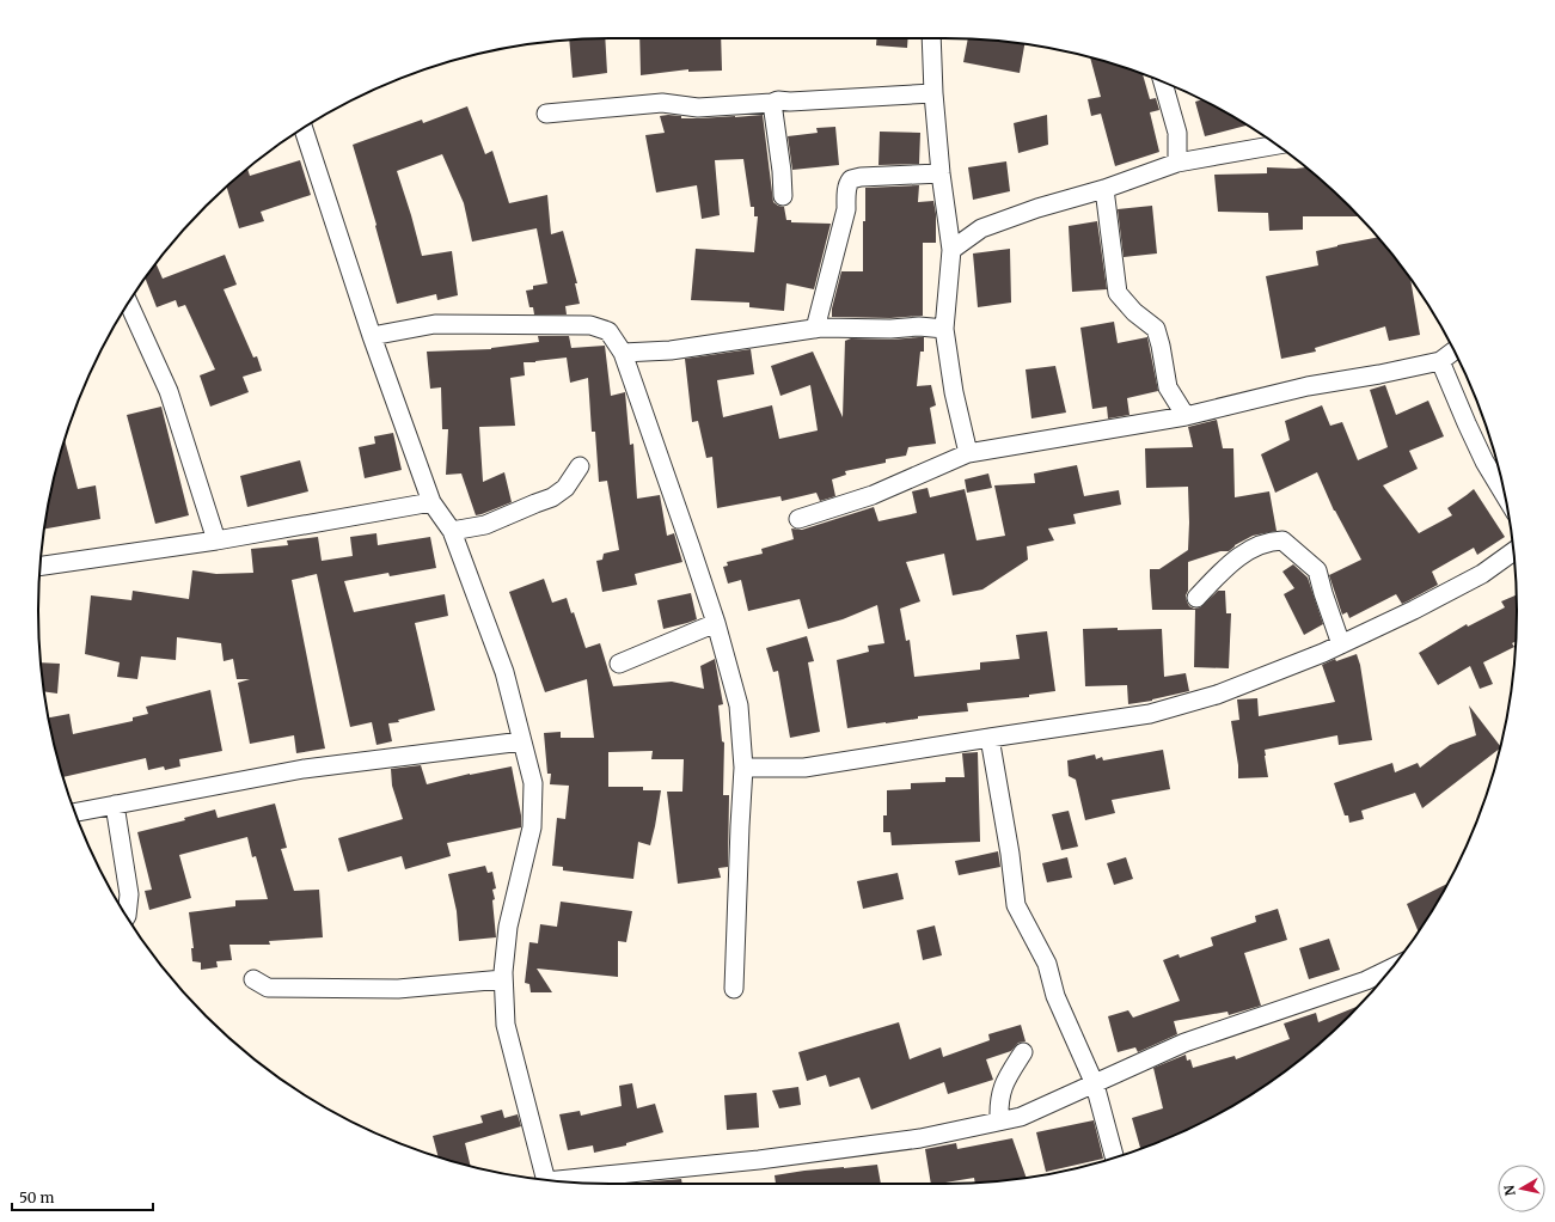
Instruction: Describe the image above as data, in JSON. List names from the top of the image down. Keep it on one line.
{"scale_bar":"50 m","north":"left"}
